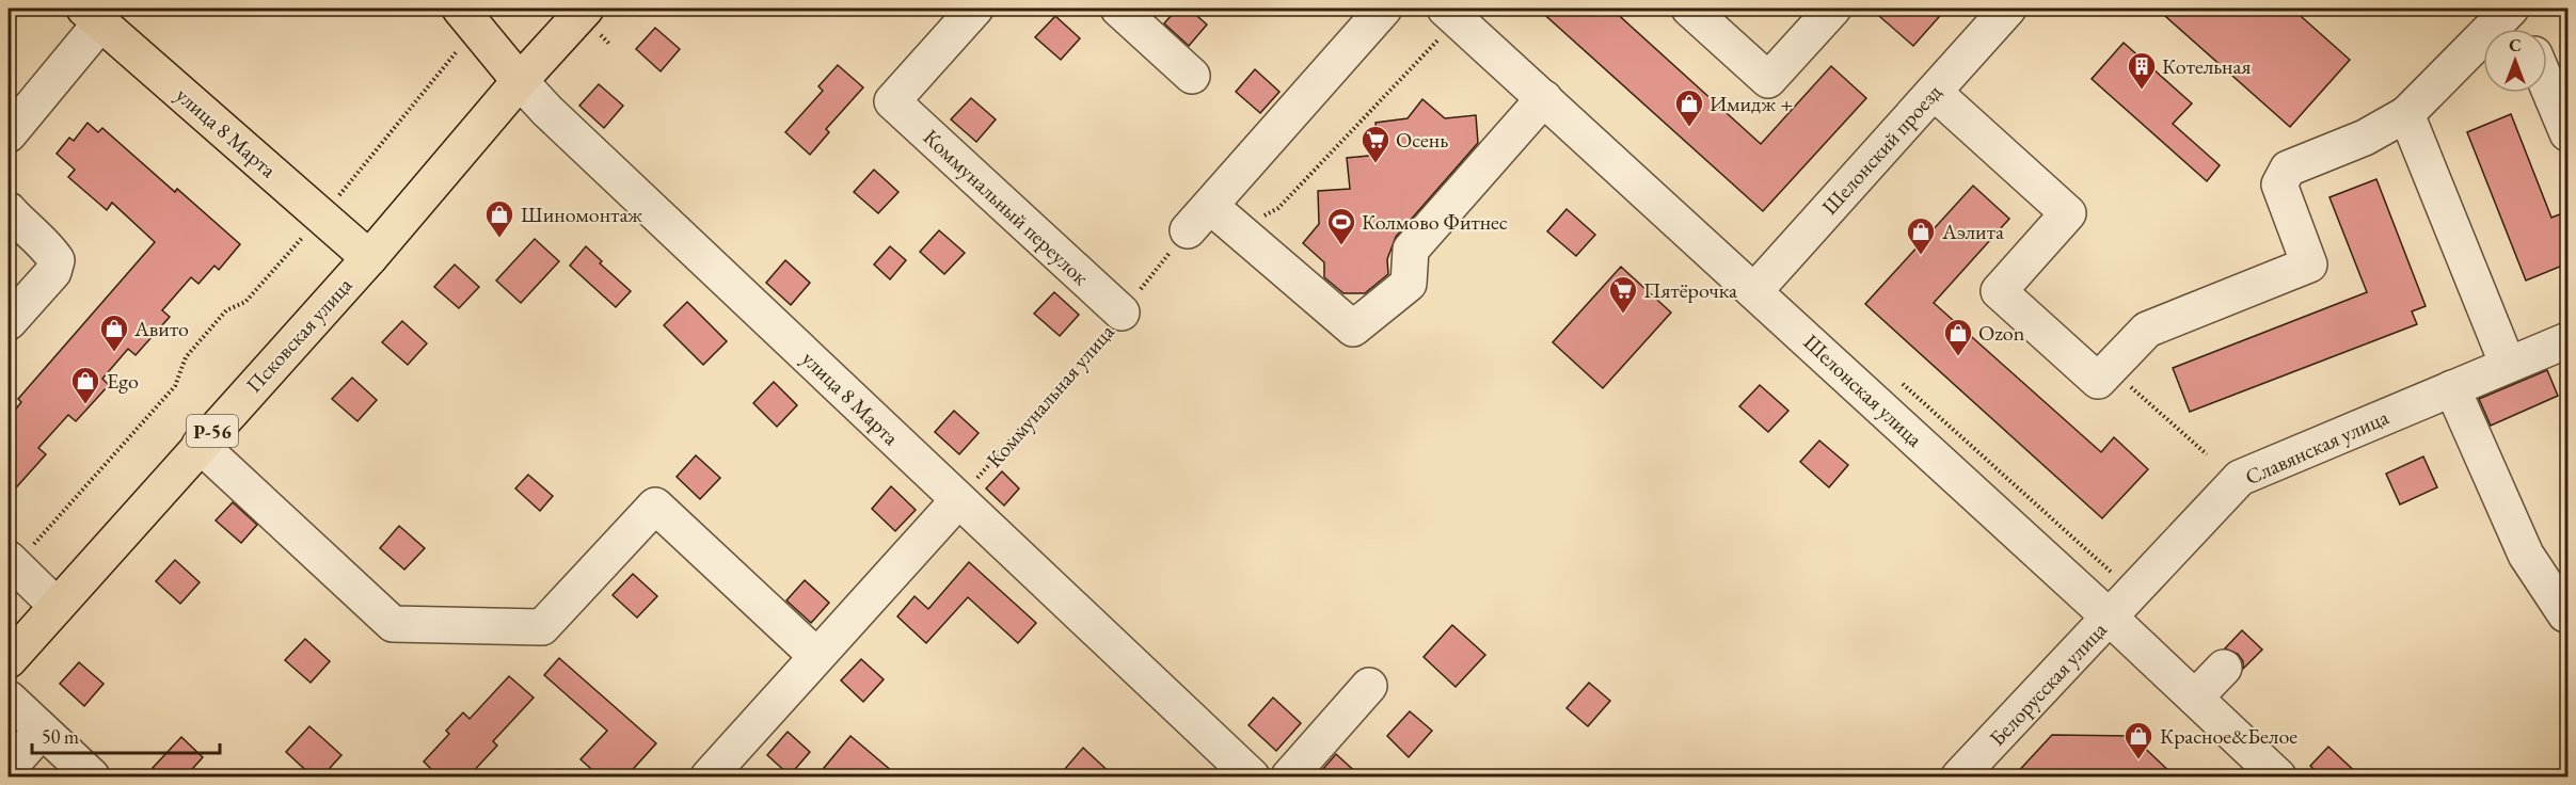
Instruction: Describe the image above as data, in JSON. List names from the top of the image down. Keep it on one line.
{"streets":{"main road":["улица 8 Марта","Псковская улица","Р-56"],"street":["Шелонский проезд","Коммунальный переулок","Шелонская улица","Славянская улица","Белорусская улица"],"path":["Коммунальная улица"]},"crossings":[["улица 8 Марта","Псковская улица"],["улица 8 Марта","Коммунальная улица"],["Шелонский проезд","Шелонская улица"],["Коммунальный переулок","Коммунальная улица"],["Шелонская улица","Славянская улица"],["Шелонская улица","Белорусская улица"],["Славянская улица","Белорусская улица"]],"places":{"building":["Котельная"],"shop":["Имидж +","Шиномонтаж","Аэлита","Авито","Ozon","Ego","Красное&Белое"],"supermarket":["Осень","Пятёрочка"],"sports":["Колмово Фитнес"]},"scale_bar":"50 m","north":"top"}
